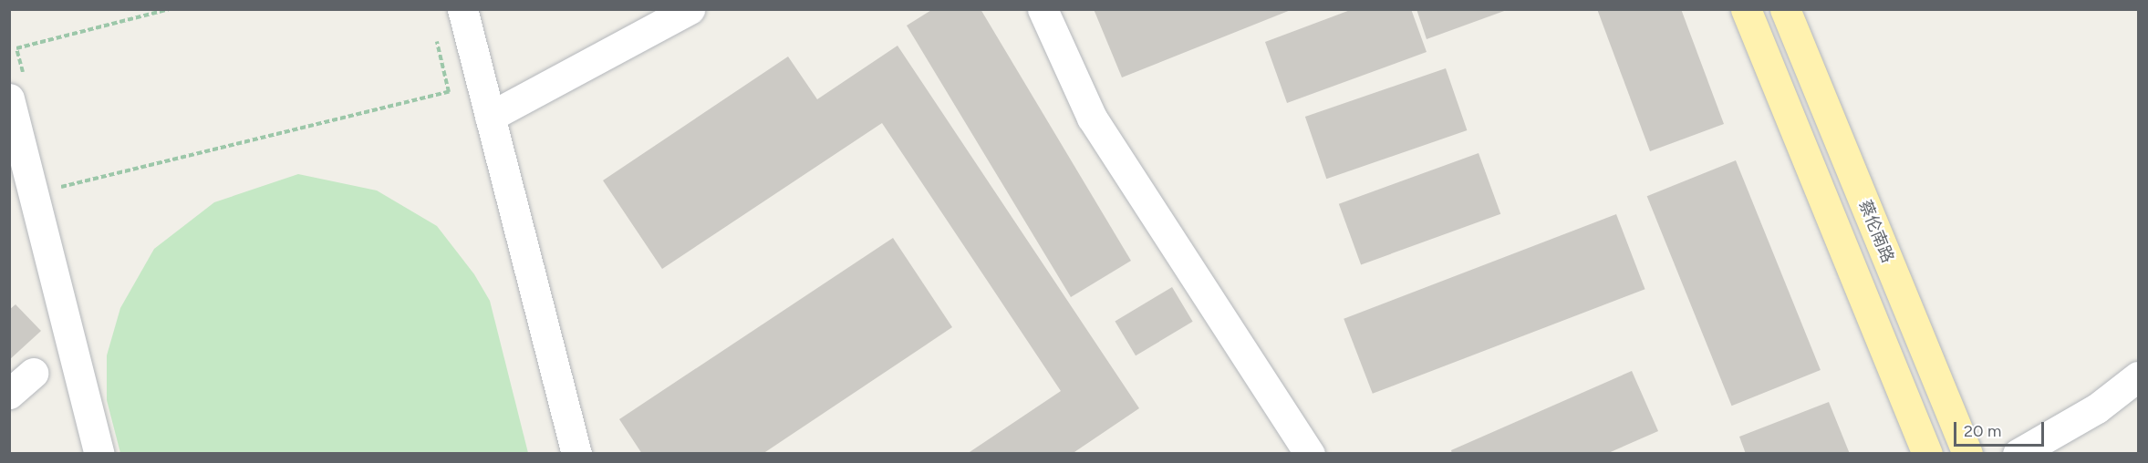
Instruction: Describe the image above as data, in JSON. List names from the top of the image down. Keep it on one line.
{"streets":{"main road":["蔡伦南路"]},"scale_bar":"20 m"}
